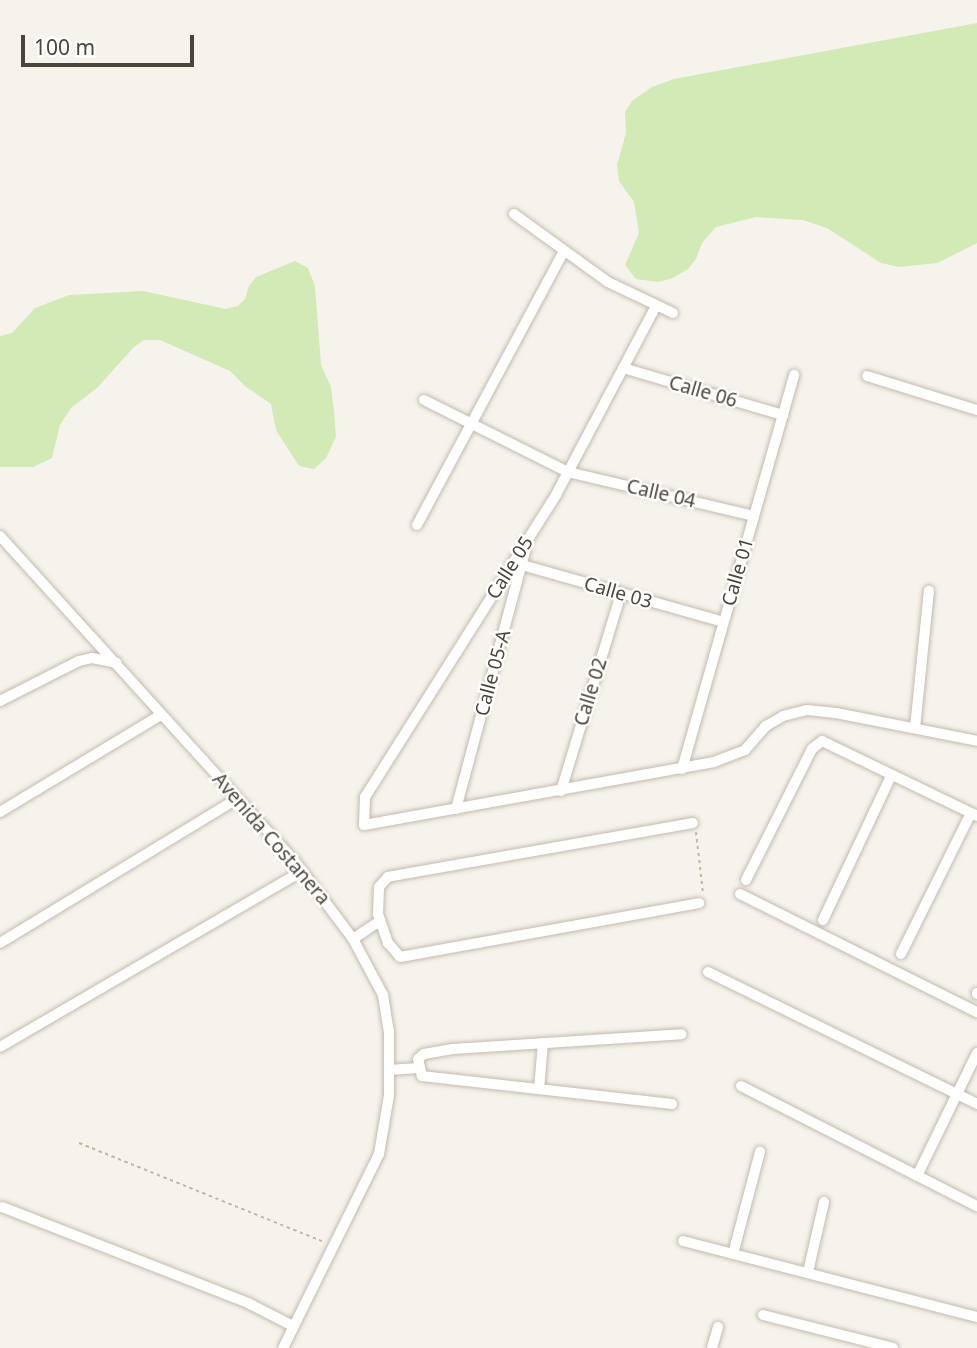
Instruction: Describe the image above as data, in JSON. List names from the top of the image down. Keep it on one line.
{"streets":{"street":["Calle 06","Calle 04","Calle 05","Calle 01","Calle 03","Calle 05-A","Calle 02","Avenida Costanera"]},"crossings":[["Calle 06","Calle 05"],["Calle 06","Calle 01"],["Calle 04","Calle 05"],["Calle 04","Calle 01"],["Calle 05","Calle 03"],["Calle 05","Calle 05-A"],["Calle 01","Calle 03"],["Calle 03","Calle 05-A"],["Calle 03","Calle 02"]],"scale_bar":"100 m"}
